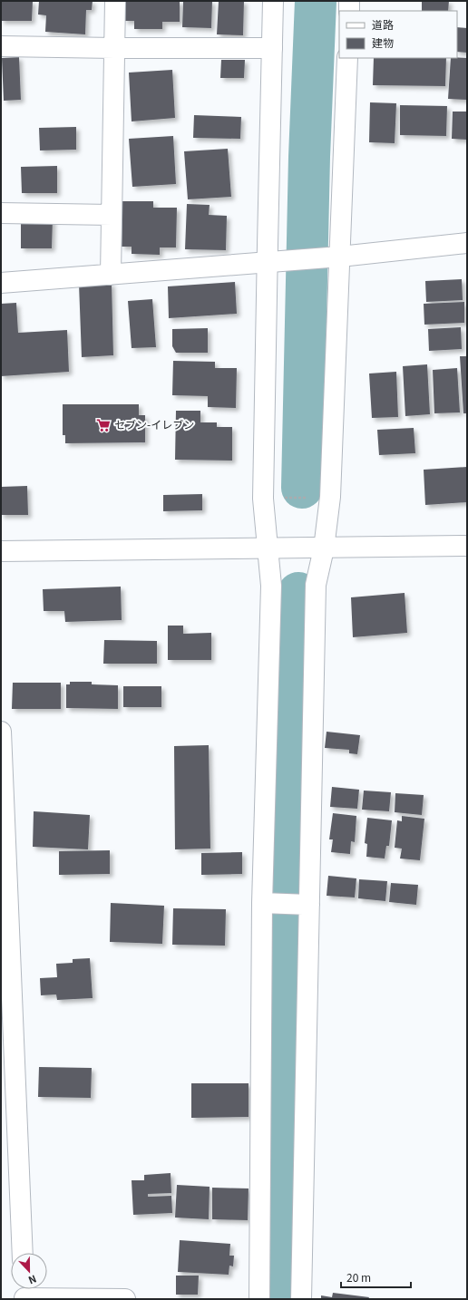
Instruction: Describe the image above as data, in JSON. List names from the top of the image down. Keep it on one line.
{"places":{"supermarket":["セブン-イレブン"]},"legend":["道路","建物"],"scale_bar":"20 m","north":"bottom"}
